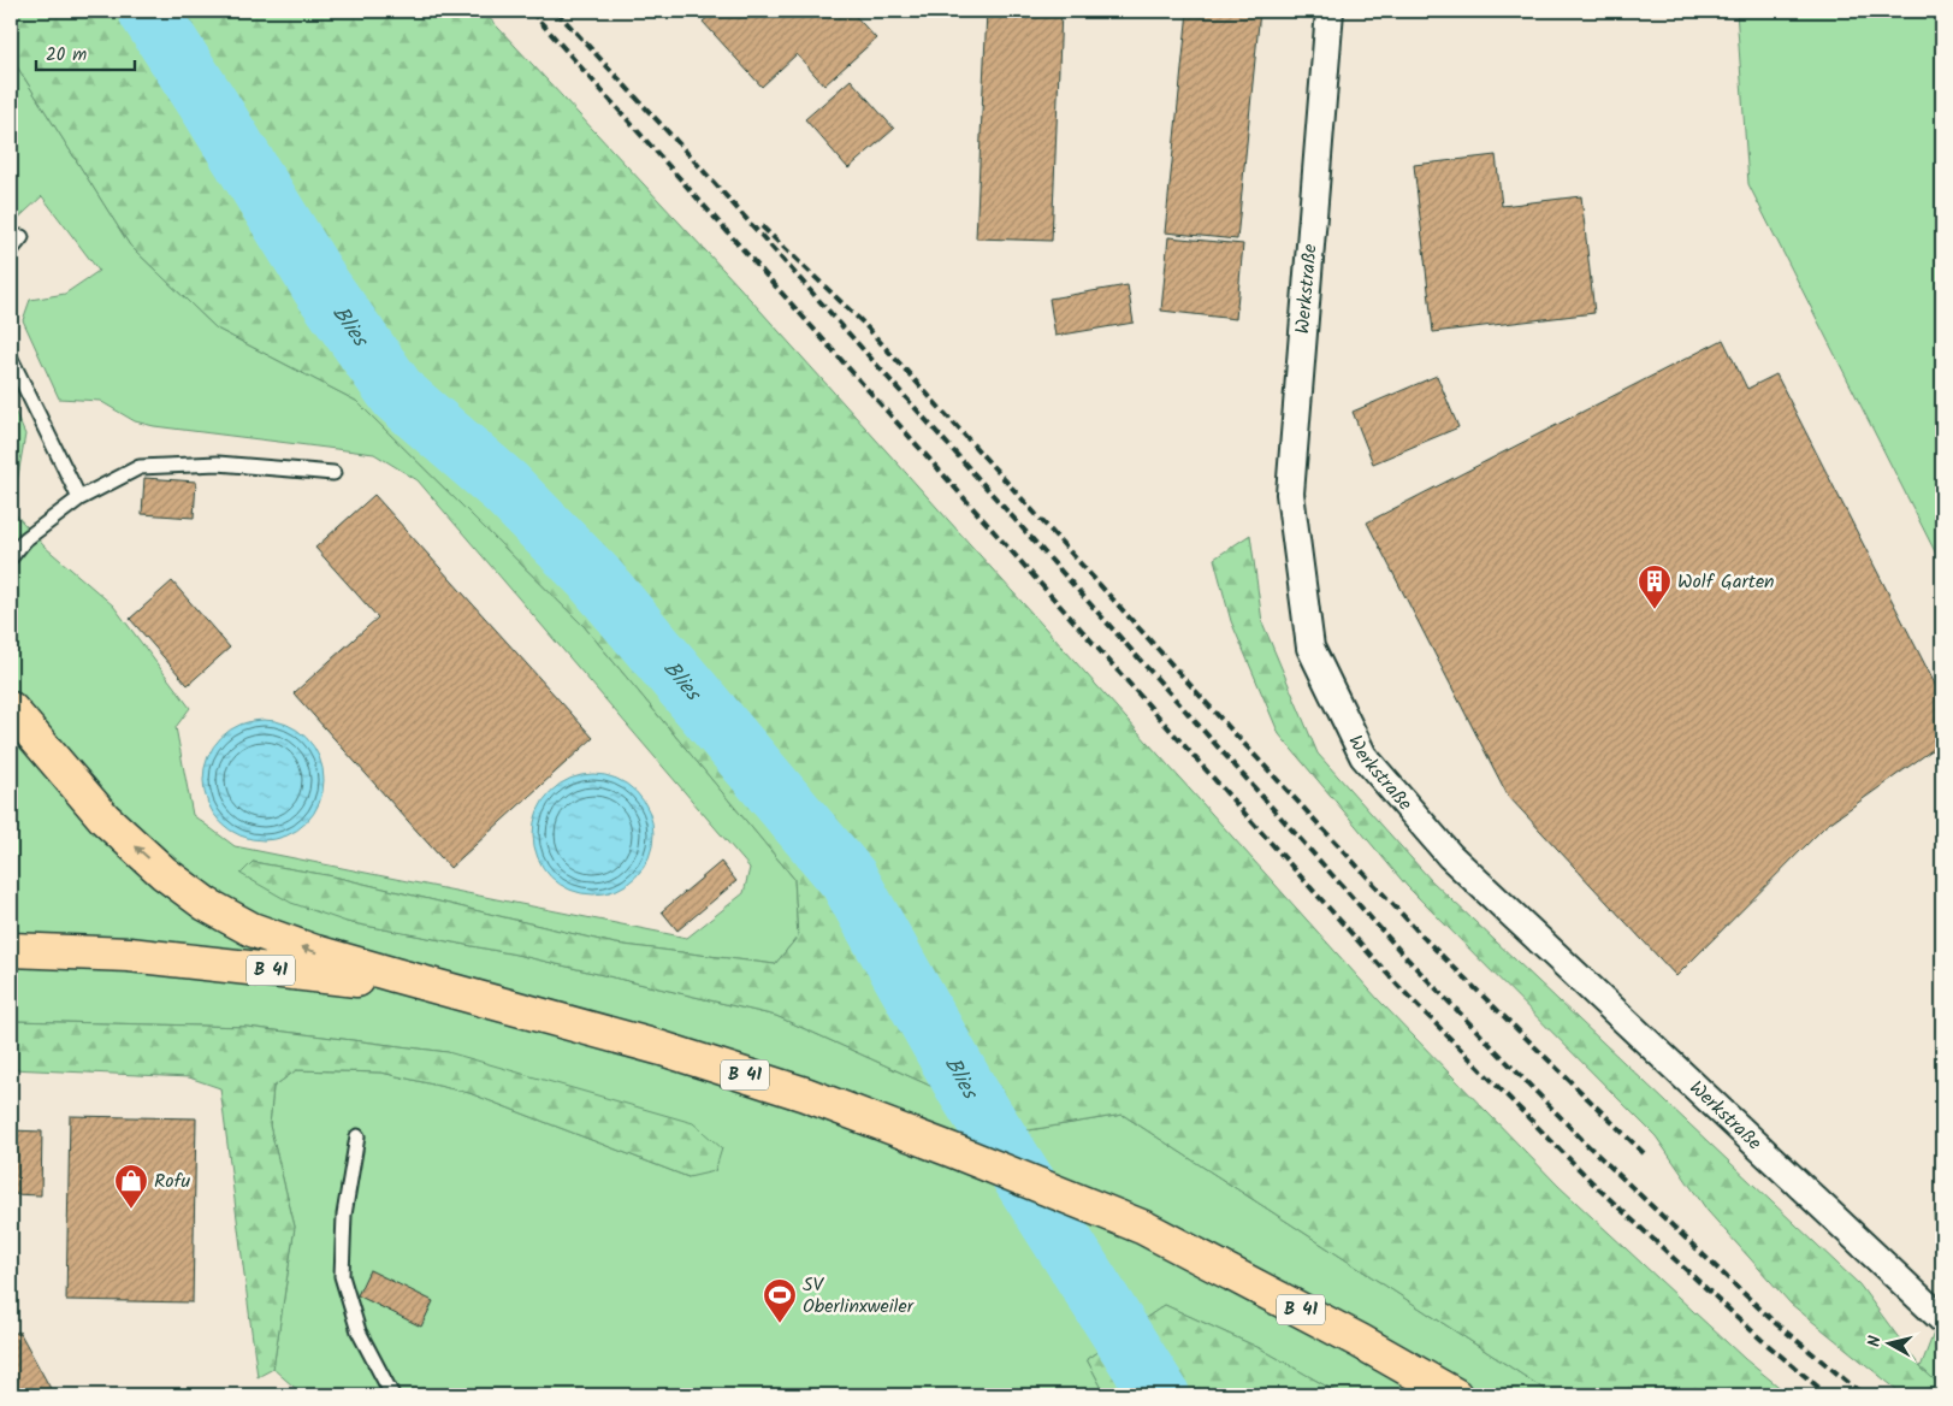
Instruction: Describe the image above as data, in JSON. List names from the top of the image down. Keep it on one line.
{"streets":{"highway":["B 41"],"street":["Werkstraße"]},"water":["Blies"],"places":{"building":["Wolf Garten"],"shop":["Rofu"],"sports":["SV Oberlinxweiler"]},"scale_bar":"20 m","north":"left"}
